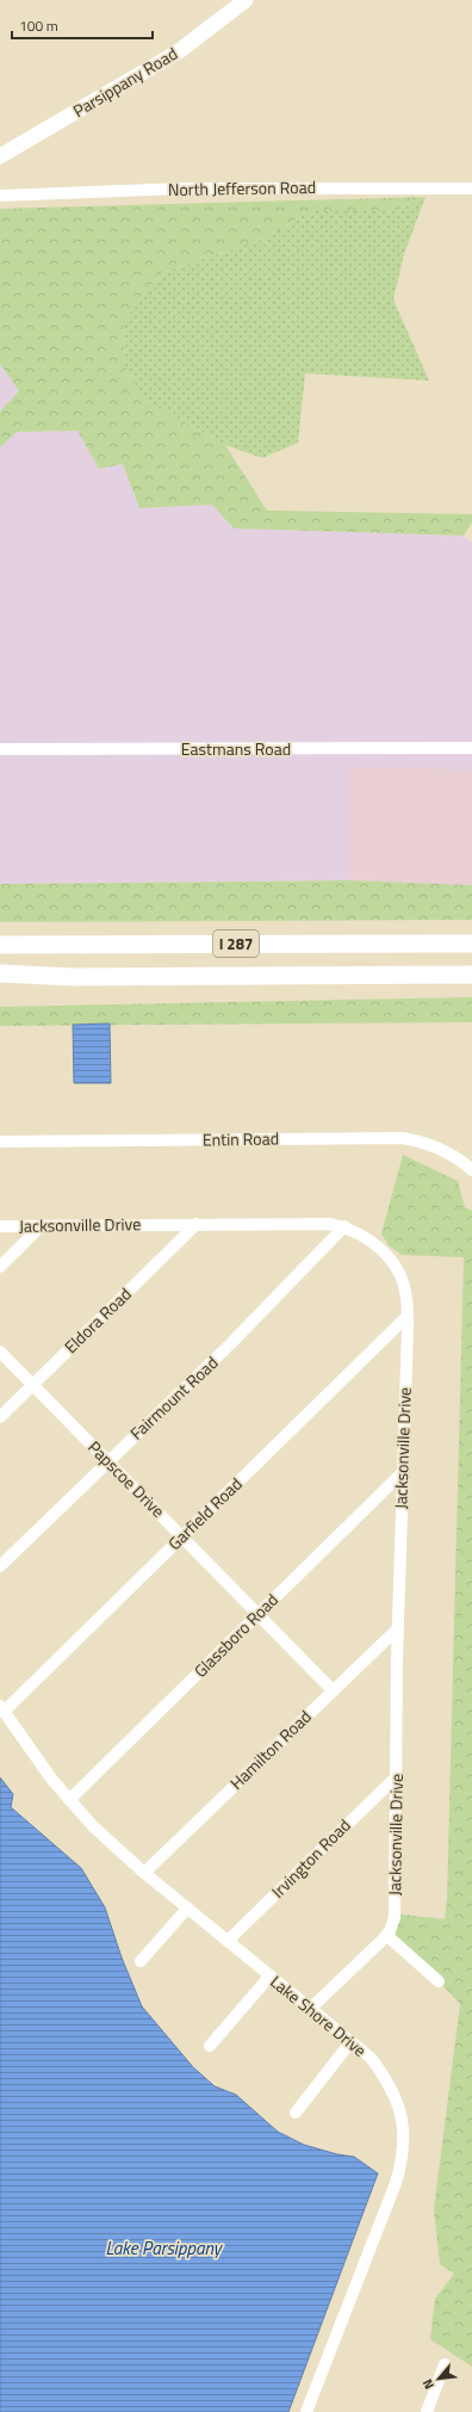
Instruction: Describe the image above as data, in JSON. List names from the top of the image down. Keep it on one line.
{"streets":{"highway":["I 287"],"main road":["Parsippany Road"],"street":["North Jefferson Road","Eastmans Road","Entin Road","Jacksonville Drive","Eldora Road","Fairmount Road","Papscoe Drive","Garfield Road","Glassboro Road","Hamilton Road","Irvington Road","Lake Shore Drive"]},"crossings":[["Jacksonville Drive","Eldora Road"],["Jacksonville Drive","Fairmount Road"],["Jacksonville Drive","Garfield Road"],["Jacksonville Drive","Glassboro Road"],["Jacksonville Drive","Hamilton Road"],["Jacksonville Drive","Irvington Road"],["Jacksonville Drive","Lake Shore Drive"],["Eldora Road","Papscoe Drive"],["Fairmount Road","Papscoe Drive"],["Papscoe Drive","Garfield Road"],["Papscoe Drive","Glassboro Road"],["Papscoe Drive","Hamilton Road"],["Garfield Road","Lake Shore Drive"],["Glassboro Road","Lake Shore Drive"],["Hamilton Road","Lake Shore Drive"],["Irvington Road","Lake Shore Drive"]],"water":["Lake Parsippany"],"scale_bar":"100 m","north":"bottom left"}
